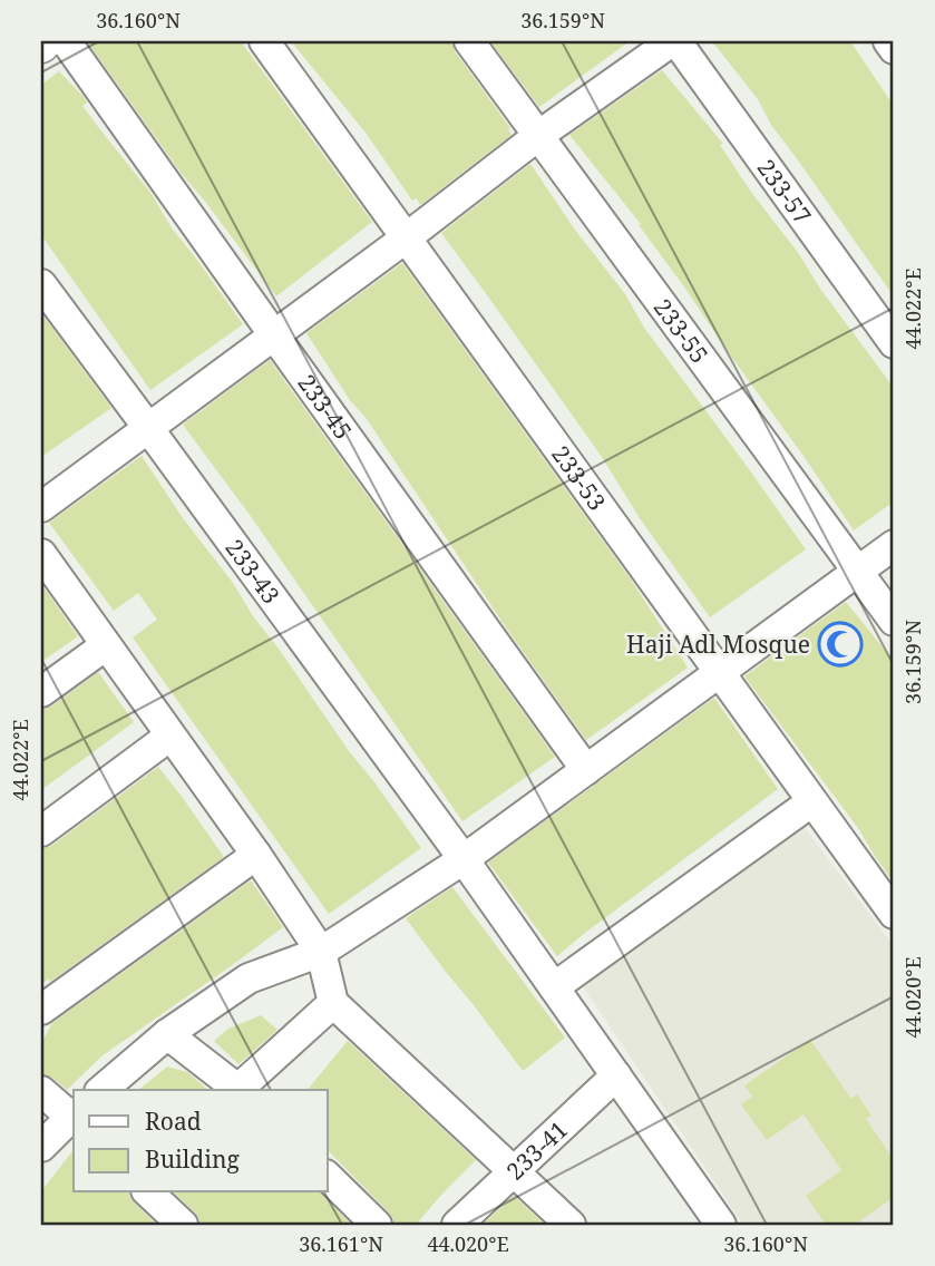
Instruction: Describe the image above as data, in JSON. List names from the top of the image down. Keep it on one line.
{"streets":{"street":["233-57","233-55","233-45","233-53","233-43","233-41"]},"crossings":[["233-43","233-41"]],"places":{"mosque":["Haji Adl Mosque"]},"legend":["Road","Building"],"coordinates":["36.160°N","36.159°N","44.022°E","44.020°E","36.161°N"]}
